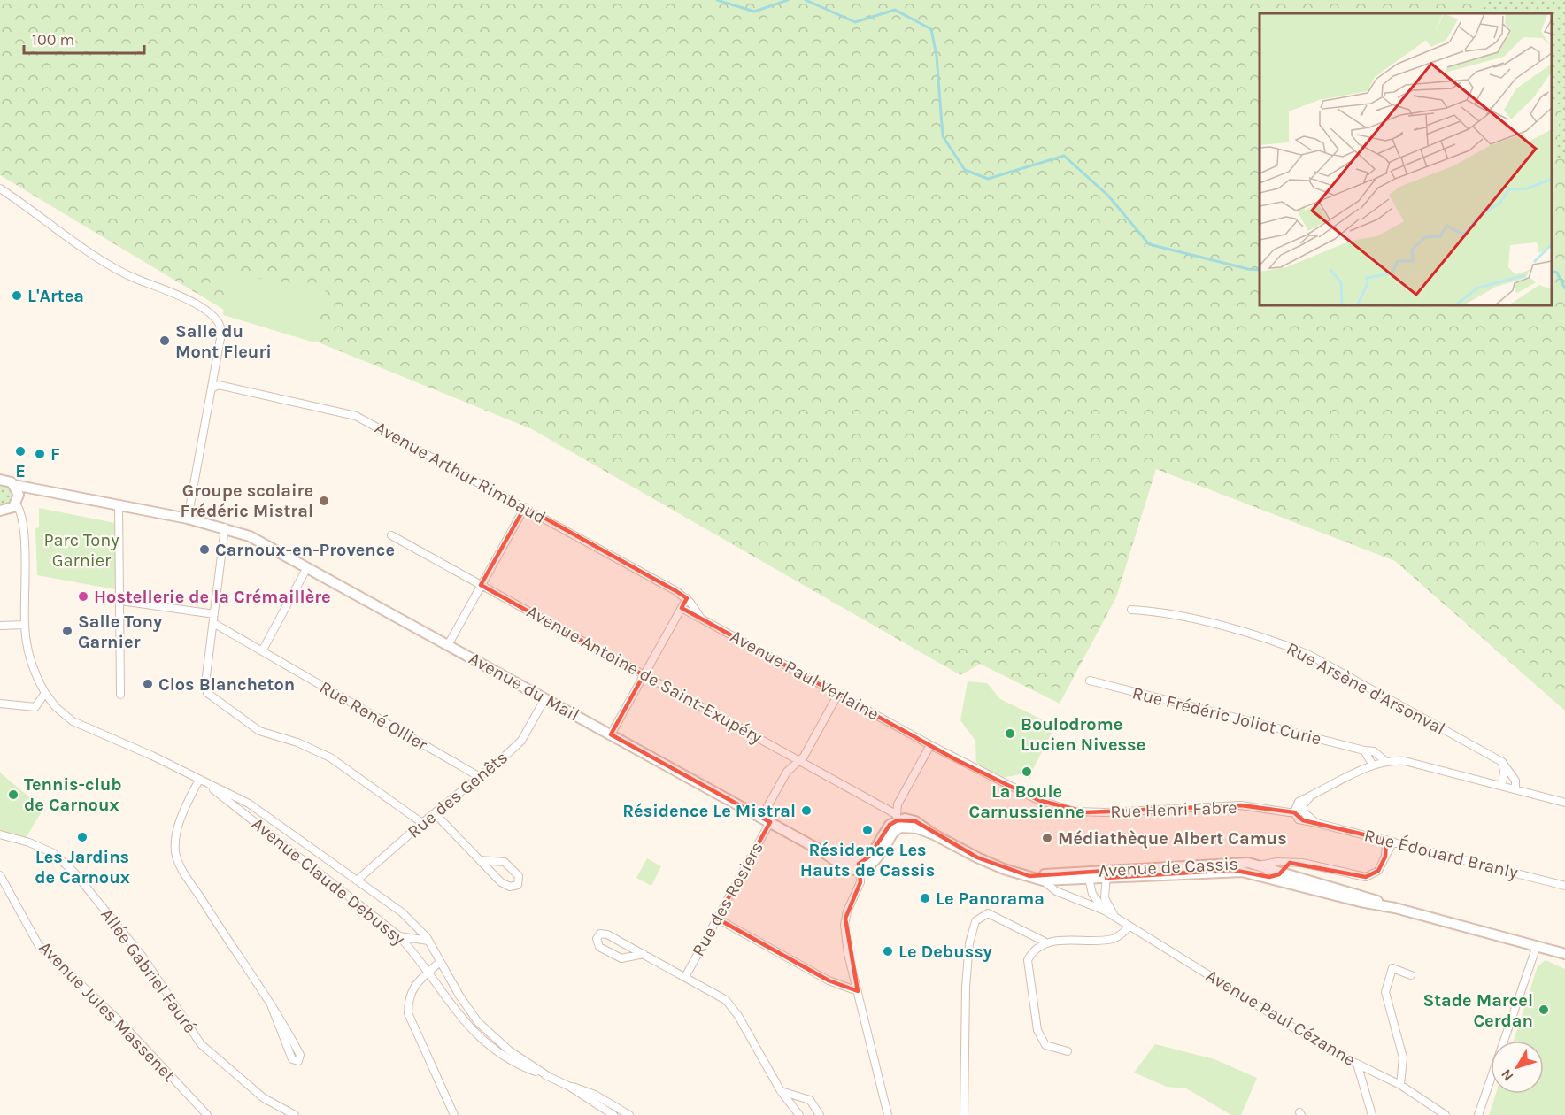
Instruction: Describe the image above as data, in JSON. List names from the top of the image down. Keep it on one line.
{"streets":{"main road":["Avenue du Mail","Avenue de Cassis"],"street":["Avenue Arthur Rimbaud","Avenue Antoine de Saint-Exupéry","Avenue Paul Verlaine","Rue Arsène d'Arsonval","Rue René Ollier","Rue Frédéric Joliot Curie","Rue des Genêts","Rue Henri Fabre","Rue Édouard Branly","Avenue Claude Debussy","Rue des Rosiers","Allée Gabriel Fauré","Avenue Jules Massenet","Avenue Paul Cézanne"]},"crossings":[["Avenue Arthur Rimbaud","Avenue Paul Verlaine"],["Avenue Antoine de Saint-Exupéry","Avenue de Cassis"],["Avenue Antoine de Saint-Exupéry","Rue des Rosiers"],["Avenue Paul Verlaine","Rue Henri Fabre"],["Avenue Paul Verlaine","Rue des Rosiers"],["Avenue du Mail","Rue des Genêts"],["Avenue du Mail","Rue des Rosiers"],["Rue René Ollier","Rue des Genêts"],["Rue des Genêts","Avenue Claude Debussy"],["Rue Henri Fabre","Rue Édouard Branly"],["Avenue de Cassis","Avenue Paul Cézanne"]],"parks":["Parc Tony Garnier"],"places":["L'Artea","Salle du Mont Fleuri","E","F","Groupe scolaire Frédéric Mistral","Carnoux-en-Provence","Hostellerie de la Crémaillère","Salle Tony Garnier","Clos Blancheton","Boulodrome Lucien Nivesse","La Boule Carnussienne","Tennis-club de Carnoux","Résidence Le Mistral","Résidence Les Hauts de Cassis","Les Jardins de Carnoux","Médiathèque Albert Camus","Le Panorama","Le Debussy","Stade Marcel Cerdan"],"scale_bar":"100 m","north":"bottom left"}
